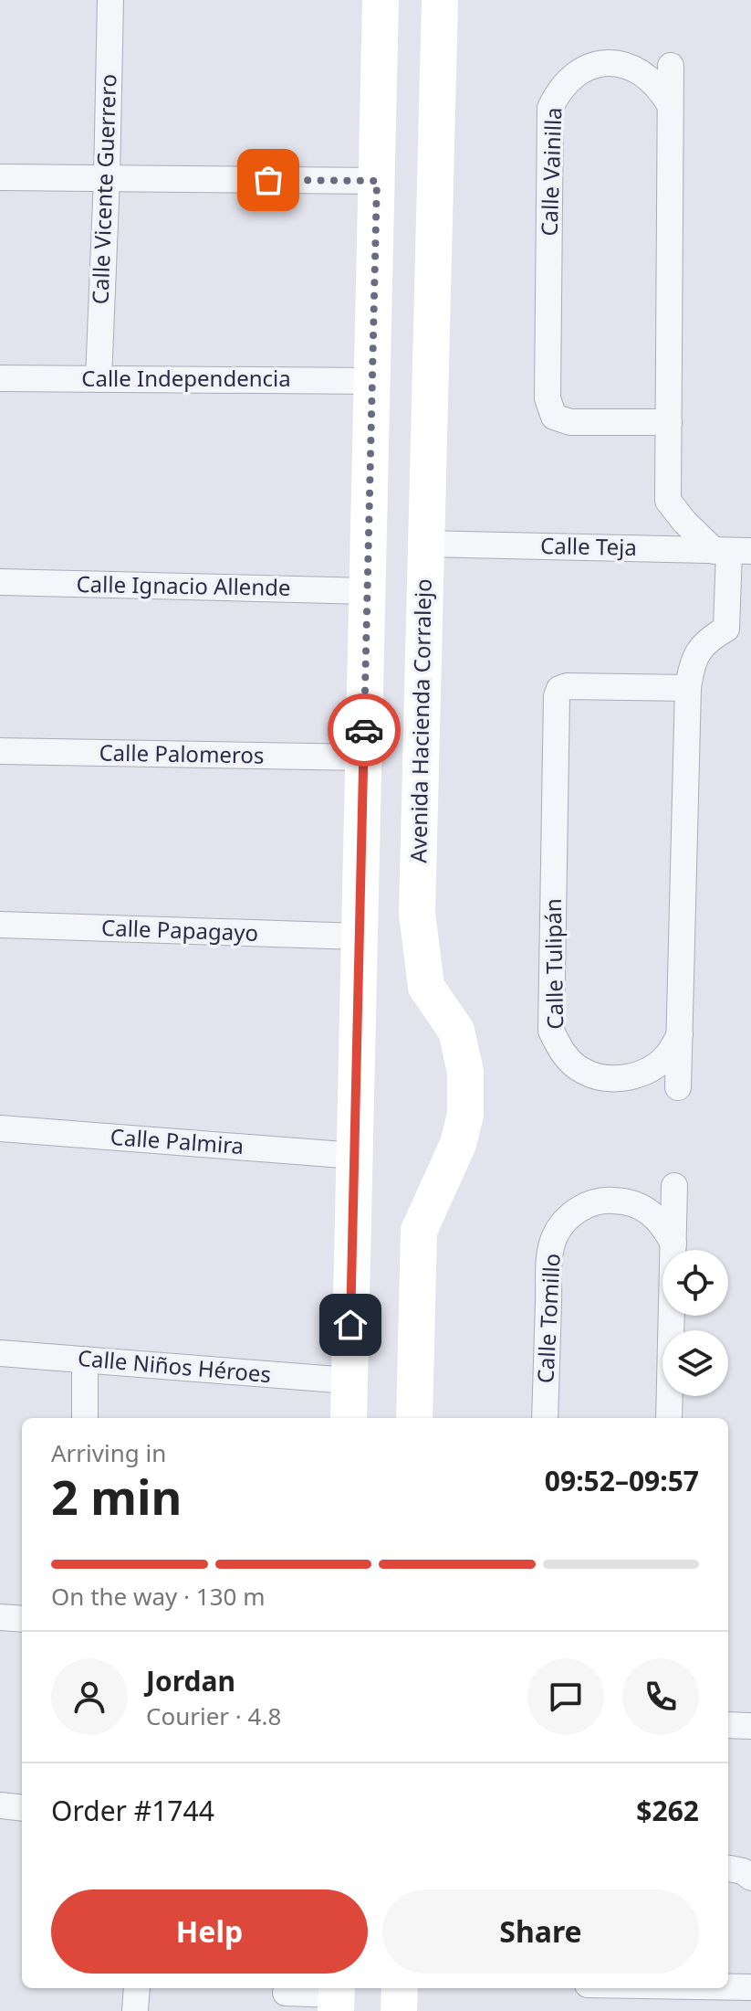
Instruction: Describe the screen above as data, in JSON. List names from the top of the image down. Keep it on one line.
{"streets":{"main road":["Avenida Hacienda Corralejo"],"street":["Calle Vainilla","Calle Vicente Guerrero","Calle Independencia","Calle Teja","Calle Ignacio Allende","Calle Palomeros","Calle Papagayo","Calle Tulipán","Calle Palmira","Calle Tomillo","Calle Niños Héroes"]},"crossings":[["Calle Vicente Guerrero","Calle Independencia"],["Calle Teja","Avenida Hacienda Corralejo"]],"page":{"heading":["2 min","Arriving in","09:52–09:57"],"panel":["Jordan","Courier · 4.8","Order #1744","$262"],"bar":"On the way · 130 m","buttons":["Help","Share"]}}
